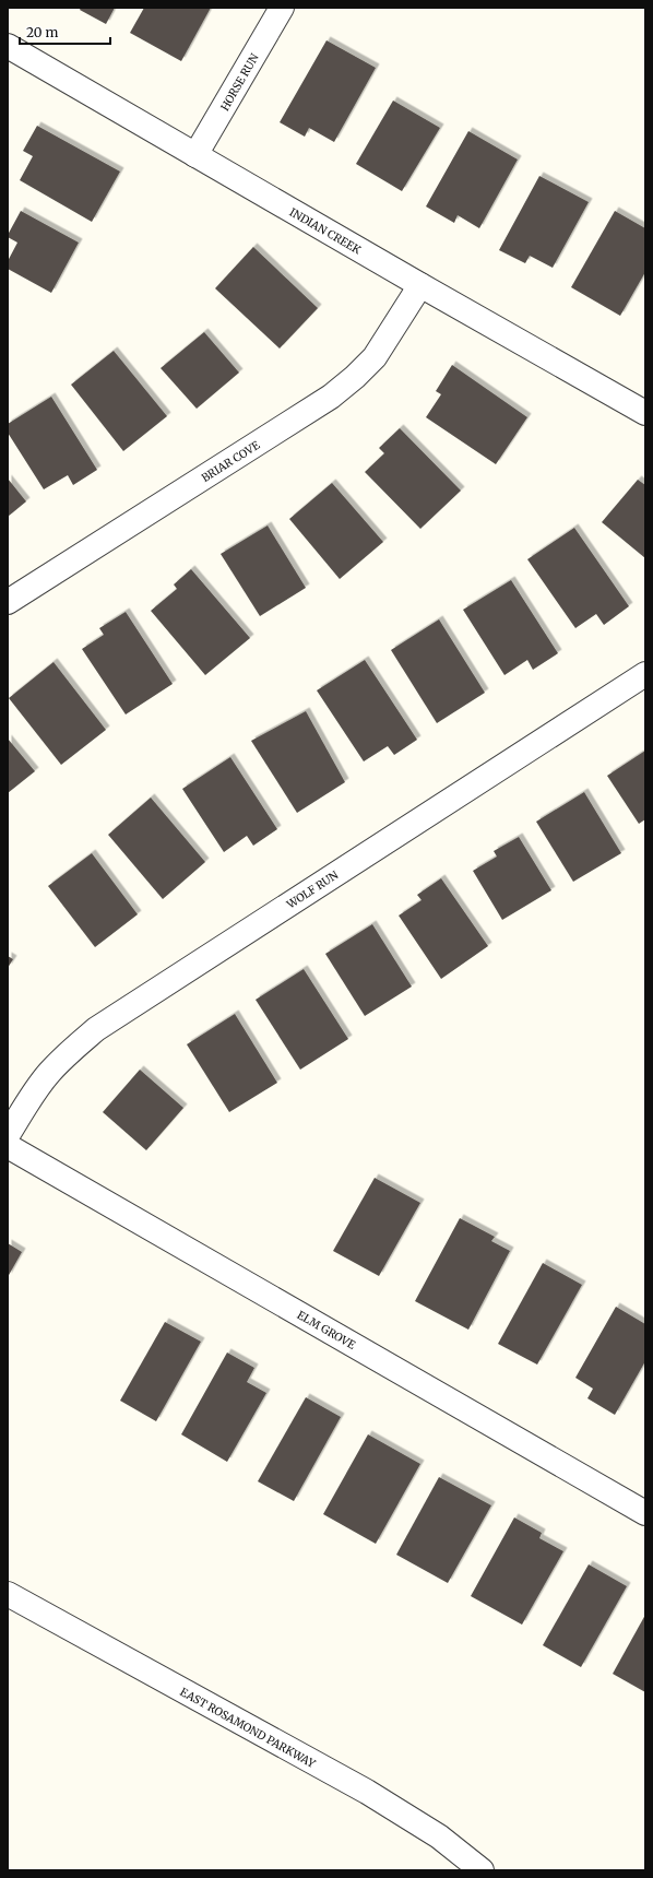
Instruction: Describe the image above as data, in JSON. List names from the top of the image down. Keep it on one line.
{"streets":{"street":["HORSE RUN","INDIAN CREEK","BRIAR COVE","WOLF RUN","ELM GROVE","EAST ROSAMOND PARKWAY"]},"crossings":[["HORSE RUN","INDIAN CREEK"],["INDIAN CREEK","BRIAR COVE"]],"scale_bar":"20 m"}
